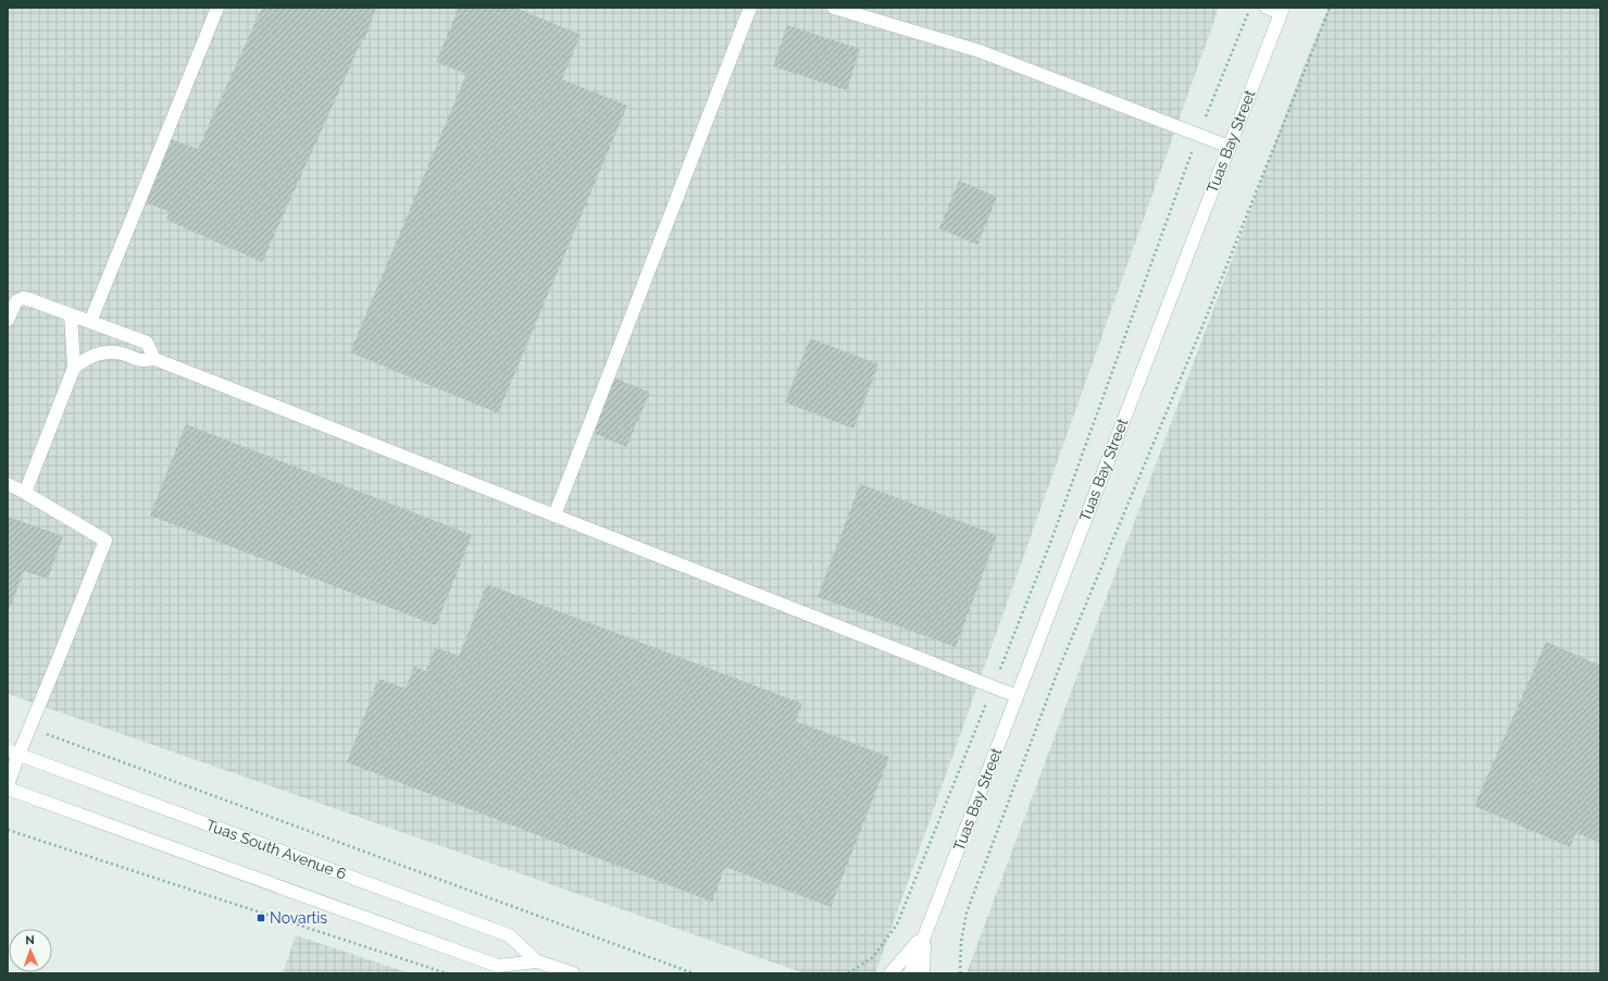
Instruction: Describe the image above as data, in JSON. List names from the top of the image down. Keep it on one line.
{"streets":{"street":["Tuas Bay Street","Tuas South Avenue 6"]},"places":{"transit":["Novartis"]},"north":"top"}
